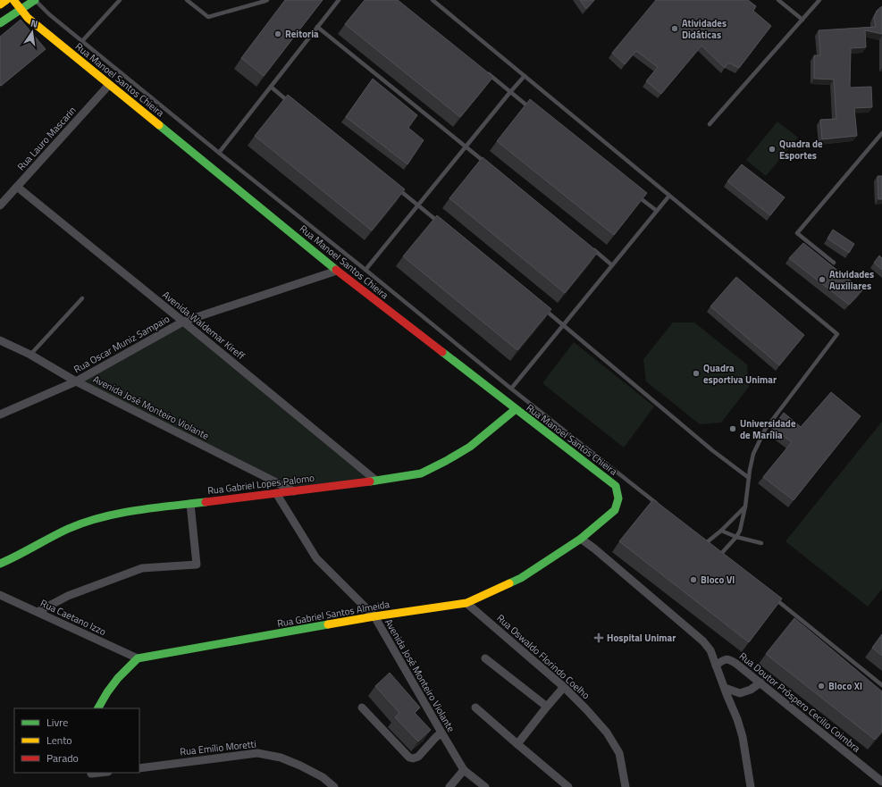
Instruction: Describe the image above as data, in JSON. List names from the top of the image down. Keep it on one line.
{"streets":{"street":["Rua Manoel Santos Chieira","Rua Lauro Mascarin","Avenida Waldemar Kireff","Rua Oscar Muniz Sampaio","Avenida José Monteiro Violante","Rua Gabriel Lopes Palomo","Rua Gabriel Santos Almeida","Rua Caetano Izzo","Rua Oswaldo Florindo Coelho","Rua Doutor Próspero Cecilio Coimbra","Rua Emílio Moretti"]},"crossings":[["Rua Manoel Santos Chieira","Rua Lauro Mascarin"],["Rua Manoel Santos Chieira","Rua Oscar Muniz Sampaio"],["Rua Manoel Santos Chieira","Rua Gabriel Lopes Palomo"],["Rua Manoel Santos Chieira","Rua Gabriel Santos Almeida"],["Rua Lauro Mascarin","Avenida Waldemar Kireff"],["Avenida Waldemar Kireff","Rua Oscar Muniz Sampaio"],["Avenida Waldemar Kireff","Rua Gabriel Lopes Palomo"],["Rua Oscar Muniz Sampaio","Avenida José Monteiro Violante"],["Avenida José Monteiro Violante","Rua Gabriel Lopes Palomo"],["Avenida José Monteiro Violante","Rua Gabriel Santos Almeida"],["Rua Gabriel Santos Almeida","Rua Caetano Izzo"],["Rua Gabriel Santos Almeida","Rua Oswaldo Florindo Coelho"]],"places":{"other":["Atividades Didáticas","Reitoria","Quadra de Esportes","Atividades Auxiliares","Quadra esportiva Unimar","Universidade de Marília","Bloco Vl","Bloco Xl"],"health":["Hospital Unimar"]},"legend":["Livre","Lento","Parado"],"north":"top"}
